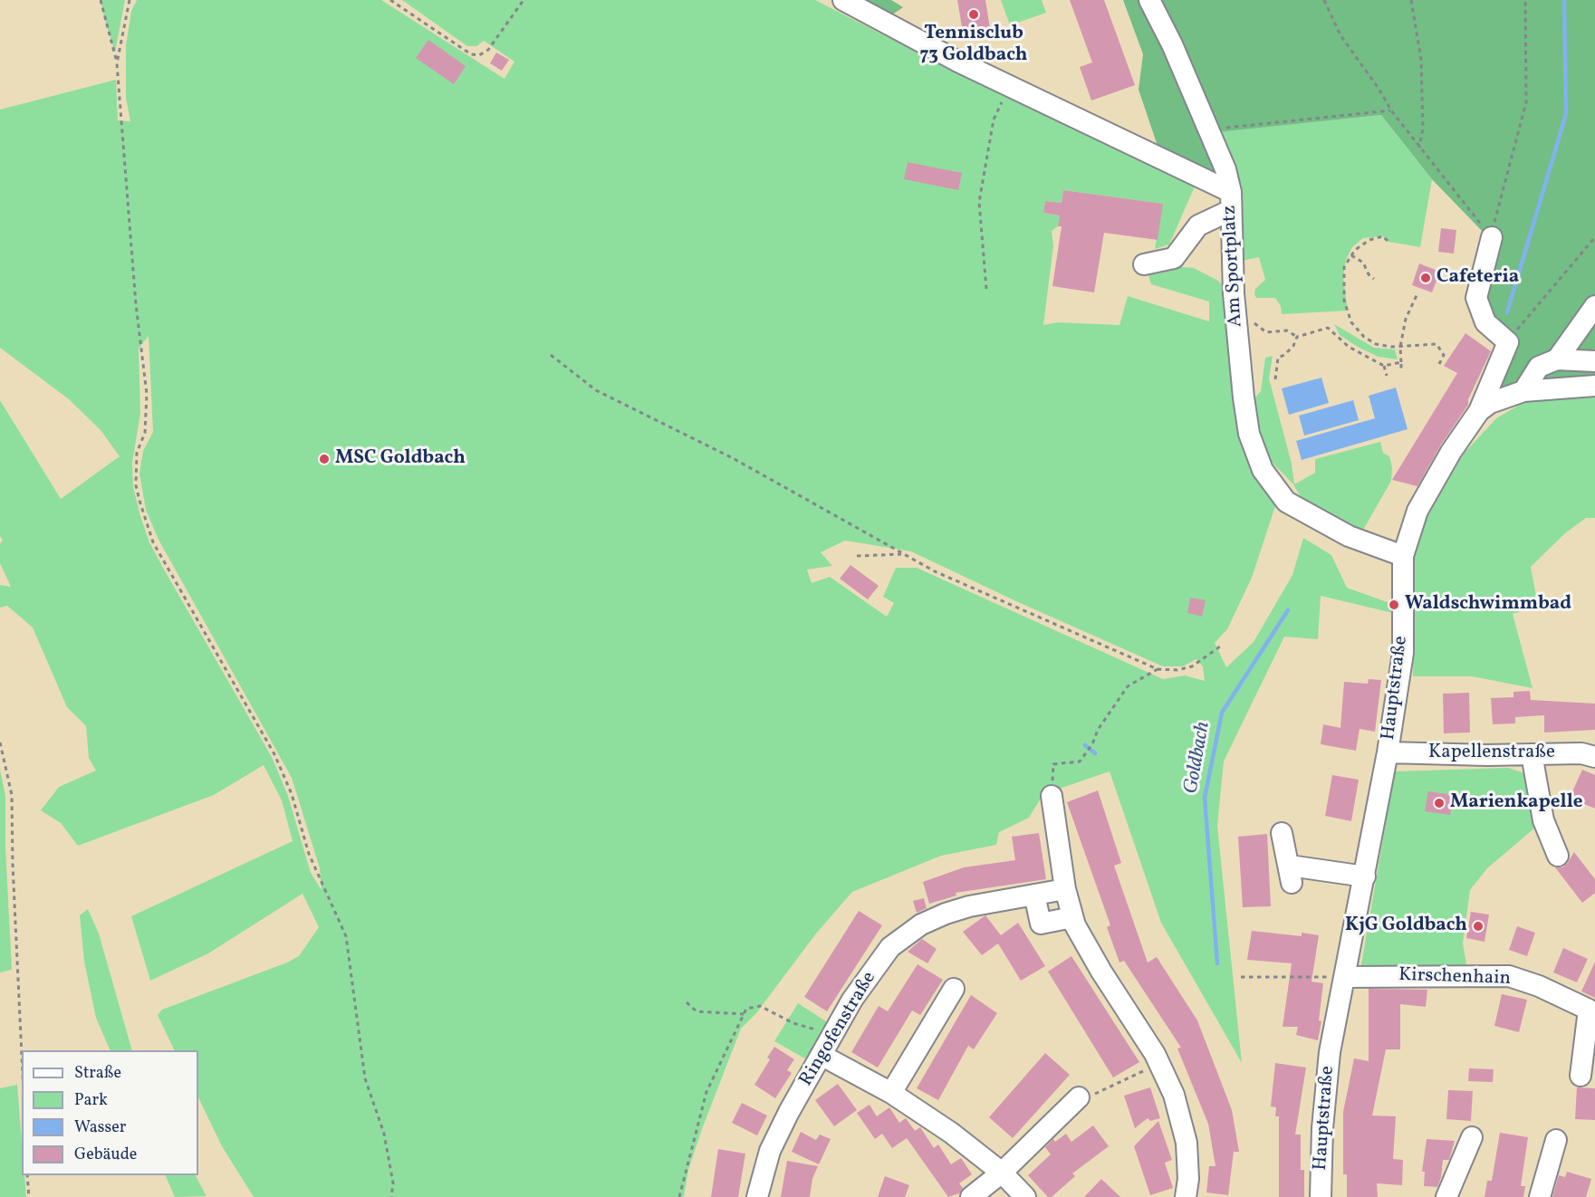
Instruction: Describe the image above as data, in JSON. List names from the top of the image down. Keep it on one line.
{"streets":{"street":["Am Sportplatz","Hauptstraße","Kapellenstraße","Kirschenhain","Ringofenstraße"]},"crossings":[["Am Sportplatz","Hauptstraße"],["Hauptstraße","Kapellenstraße"],["Hauptstraße","Kirschenhain"]],"water":["Goldbach"],"places":["Tennisclub 73 Goldbach","Cafeteria","MSC Goldbach","Waldschwimmbad","Marienkapelle","KjG Goldbach"],"legend":["Straße","Park","Wasser","Gebäude"]}
